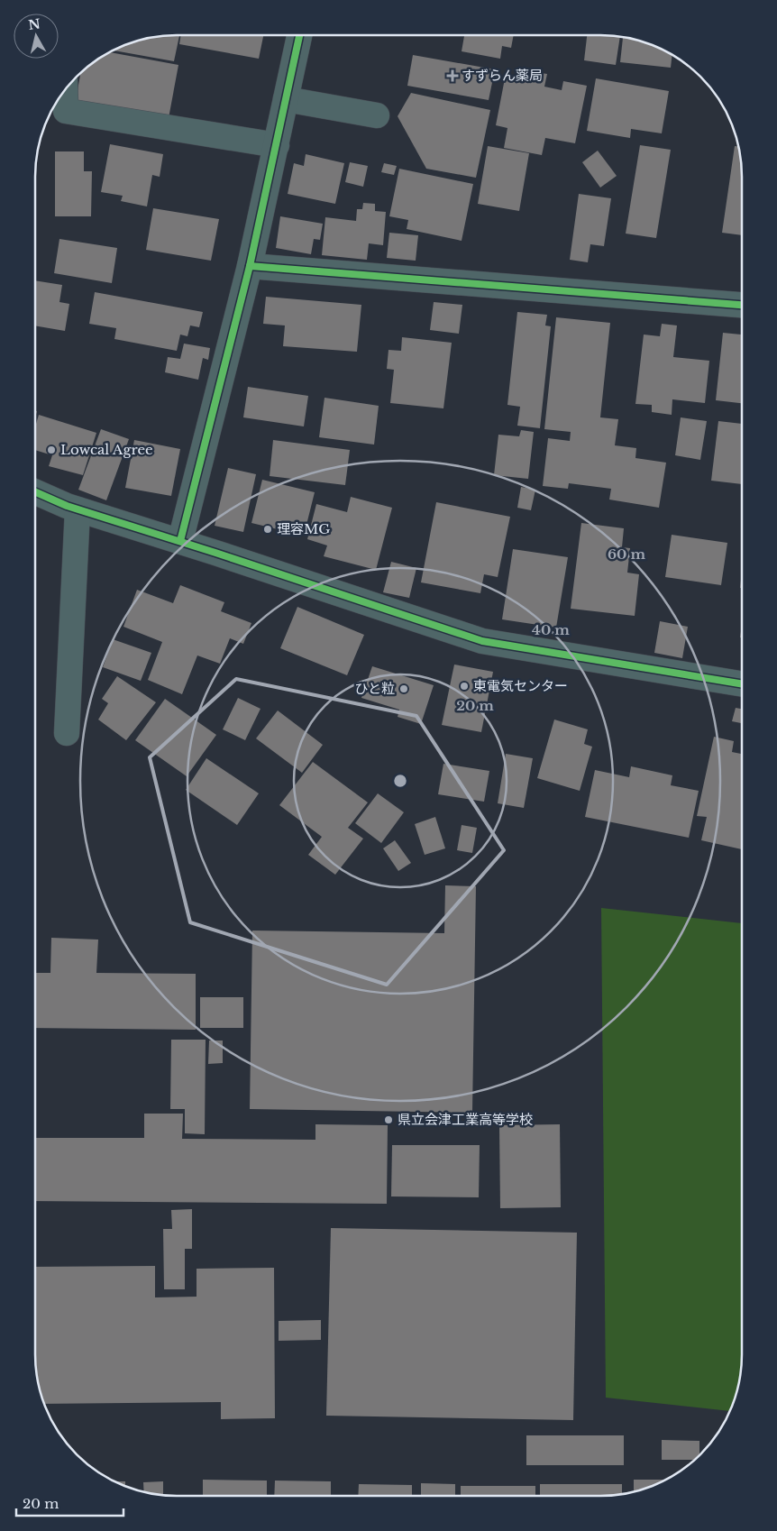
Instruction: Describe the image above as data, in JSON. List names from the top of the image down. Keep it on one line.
{"places":{"health":["すずらん薬局"],"other":["Lowcal Agree","理容MG","東電気センター","ひと粒","県立会津工業高等学校"]},"scale_bar":"20 m","north":"top","rings":["60 m","40 m","20 m"]}
